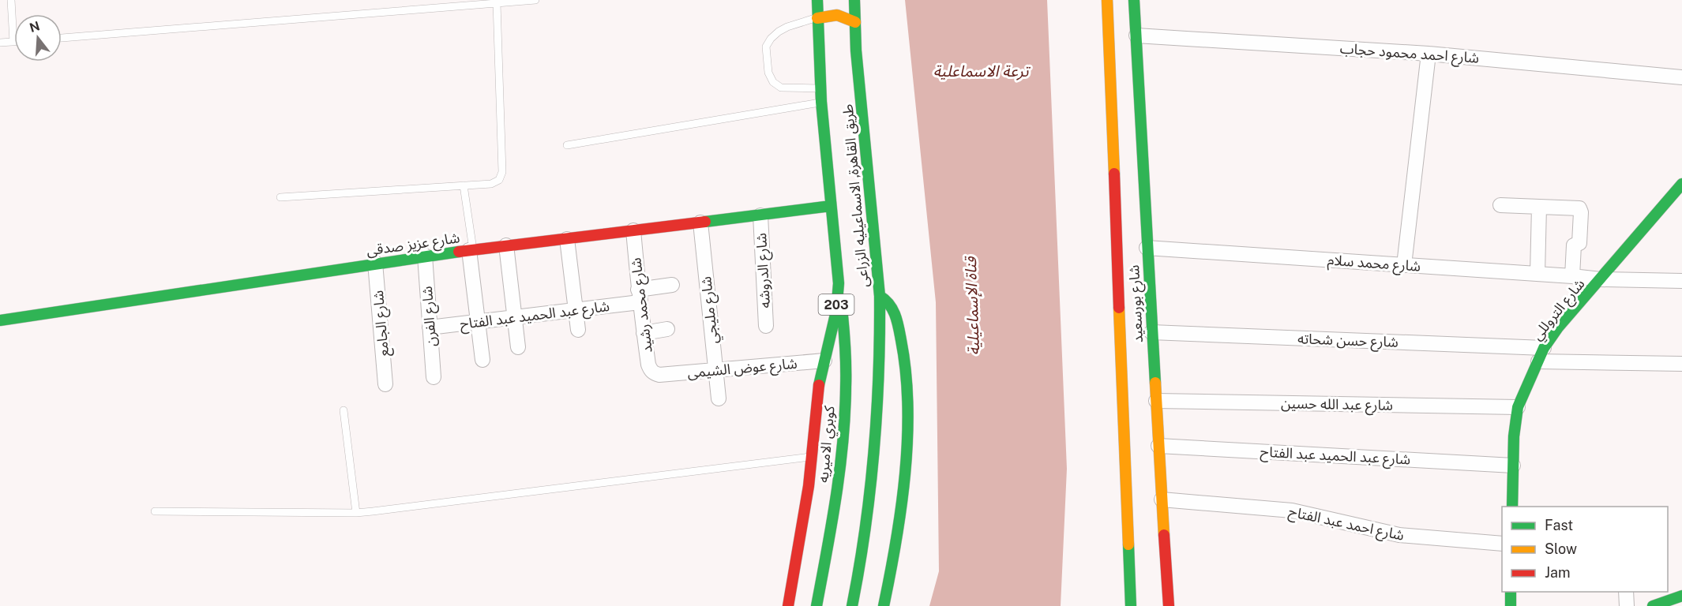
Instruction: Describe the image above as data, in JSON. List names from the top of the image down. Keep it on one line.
{"streets":{"main road":["طريق القاهرة, الاسماعيليه الزراعى","شارع عزيز صدقى","شارع بورسعيد","203","شارع التروللي","كوبري الاميريه"],"street":["شارع احمد محمود حجاب","شارع محمد سلام","شارع الدروشه","شارع محمد رشيد","شارع مليجي","شارع عبد الحميد عبد الفتاح","شارع الفرن","شارع الجامع","شارع حسن شحاته","شارع عوض الشيمى","شارع عبد الله حسين","شارع احمد عبد الفتاح"]},"crossings":[["شارع احمد محمود حجاب","شارع بورسعيد"],["طريق القاهرة, الاسماعيليه الزراعى","شارع عزيز صدقى"],["طريق القاهرة, الاسماعيليه الزراعى","شارع عوض الشيمى"],["طريق القاهرة, الاسماعيليه الزراعى","كوبري الاميريه"],["شارع عزيز صدقى","شارع الدروشه"],["شارع عزيز صدقى","شارع محمد رشيد"],["شارع عزيز صدقى","شارع مليجي"],["شارع عزيز صدقى","شارع الفرن"],["شارع عزيز صدقى","شارع الجامع"],["شارع محمد سلام","شارع بورسعيد"],["شارع محمد سلام","شارع التروللي"],["شارع بورسعيد","شارع عبد الحميد عبد الفتاح"],["شارع بورسعيد","شارع حسن شحاته"],["شارع بورسعيد","شارع عبد الله حسين"],["شارع بورسعيد","شارع احمد عبد الفتاح"],["شارع محمد رشيد","شارع عبد الحميد عبد الفتاح"],["شارع محمد رشيد","شارع عوض الشيمى"],["شارع التروللي","شارع عبد الحميد عبد الفتاح"],["شارع التروللي","شارع حسن شحاته"],["شارع التروللي","شارع عبد الله حسين"],["شارع مليجي","شارع عوض الشيمى"],["شارع عبد الحميد عبد الفتاح","شارع الفرن"]],"water":["ترعة الاسماعلية","قناة الإسماعيلية"],"legend":["Fast","Slow","Jam"],"north":"top"}
